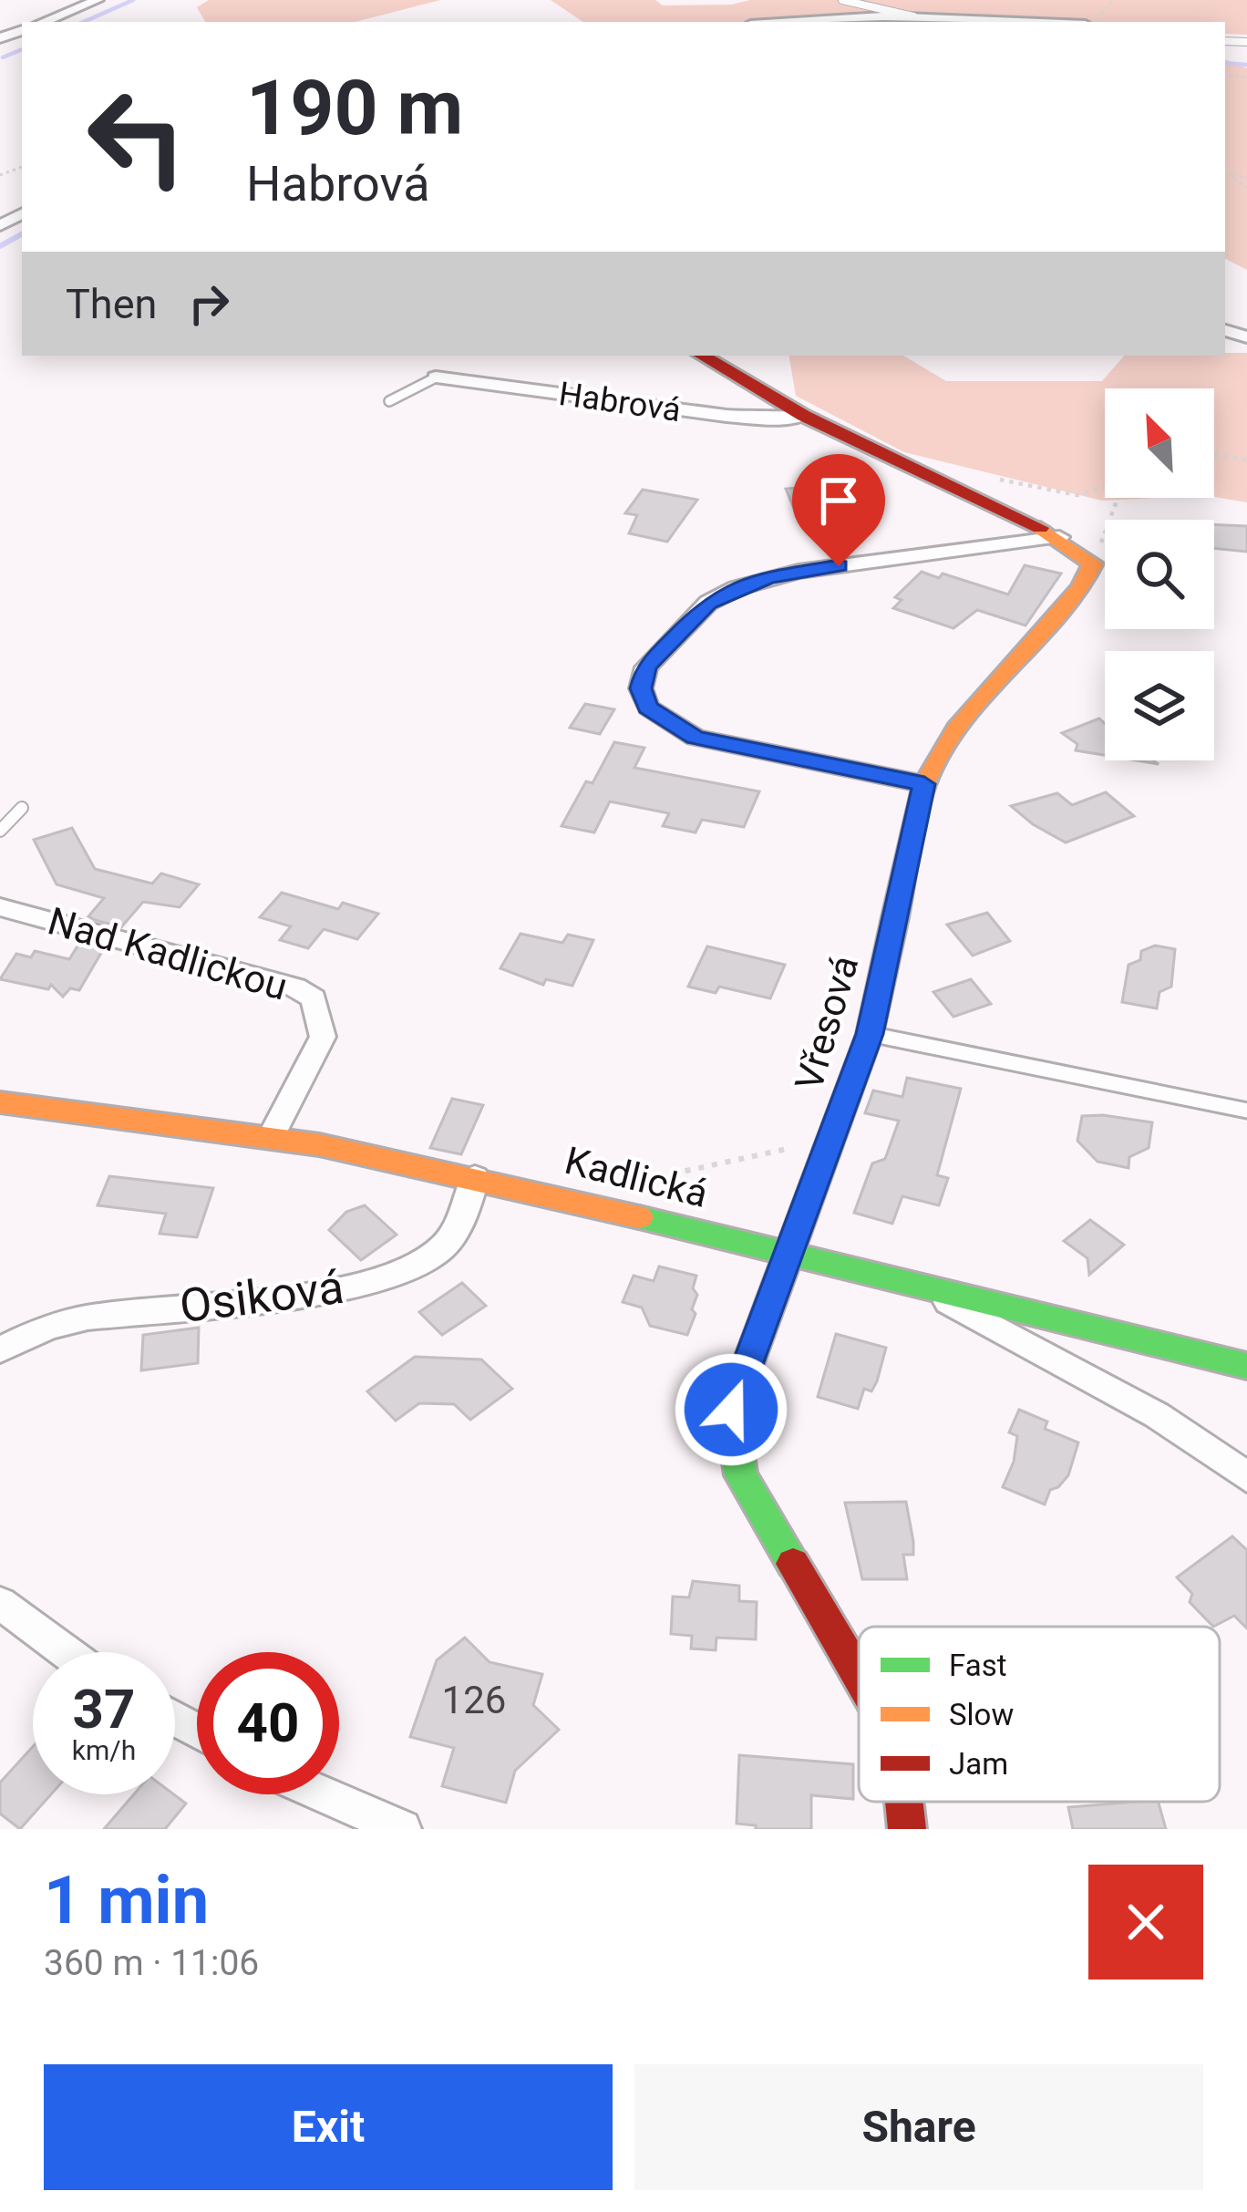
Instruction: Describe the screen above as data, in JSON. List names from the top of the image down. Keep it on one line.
{"streets":{"street":["Habrová","Nad Kadlickou","Vřesová","Kadlická","Osiková"]},"crossings":[["Nad Kadlickou","Kadlická"],["Vřesová","Kadlická"],["Kadlická","Osiková"]],"house_numbers":["126"],"legend":["Fast","Slow","Jam"],"north":"top left","page":{"turn":["190 m","Habrová"],"then":"Then","speed":"37 km/h","limit":"40","heading":["1 min","360 m · 11:06"],"buttons":["Exit","Share"]}}
